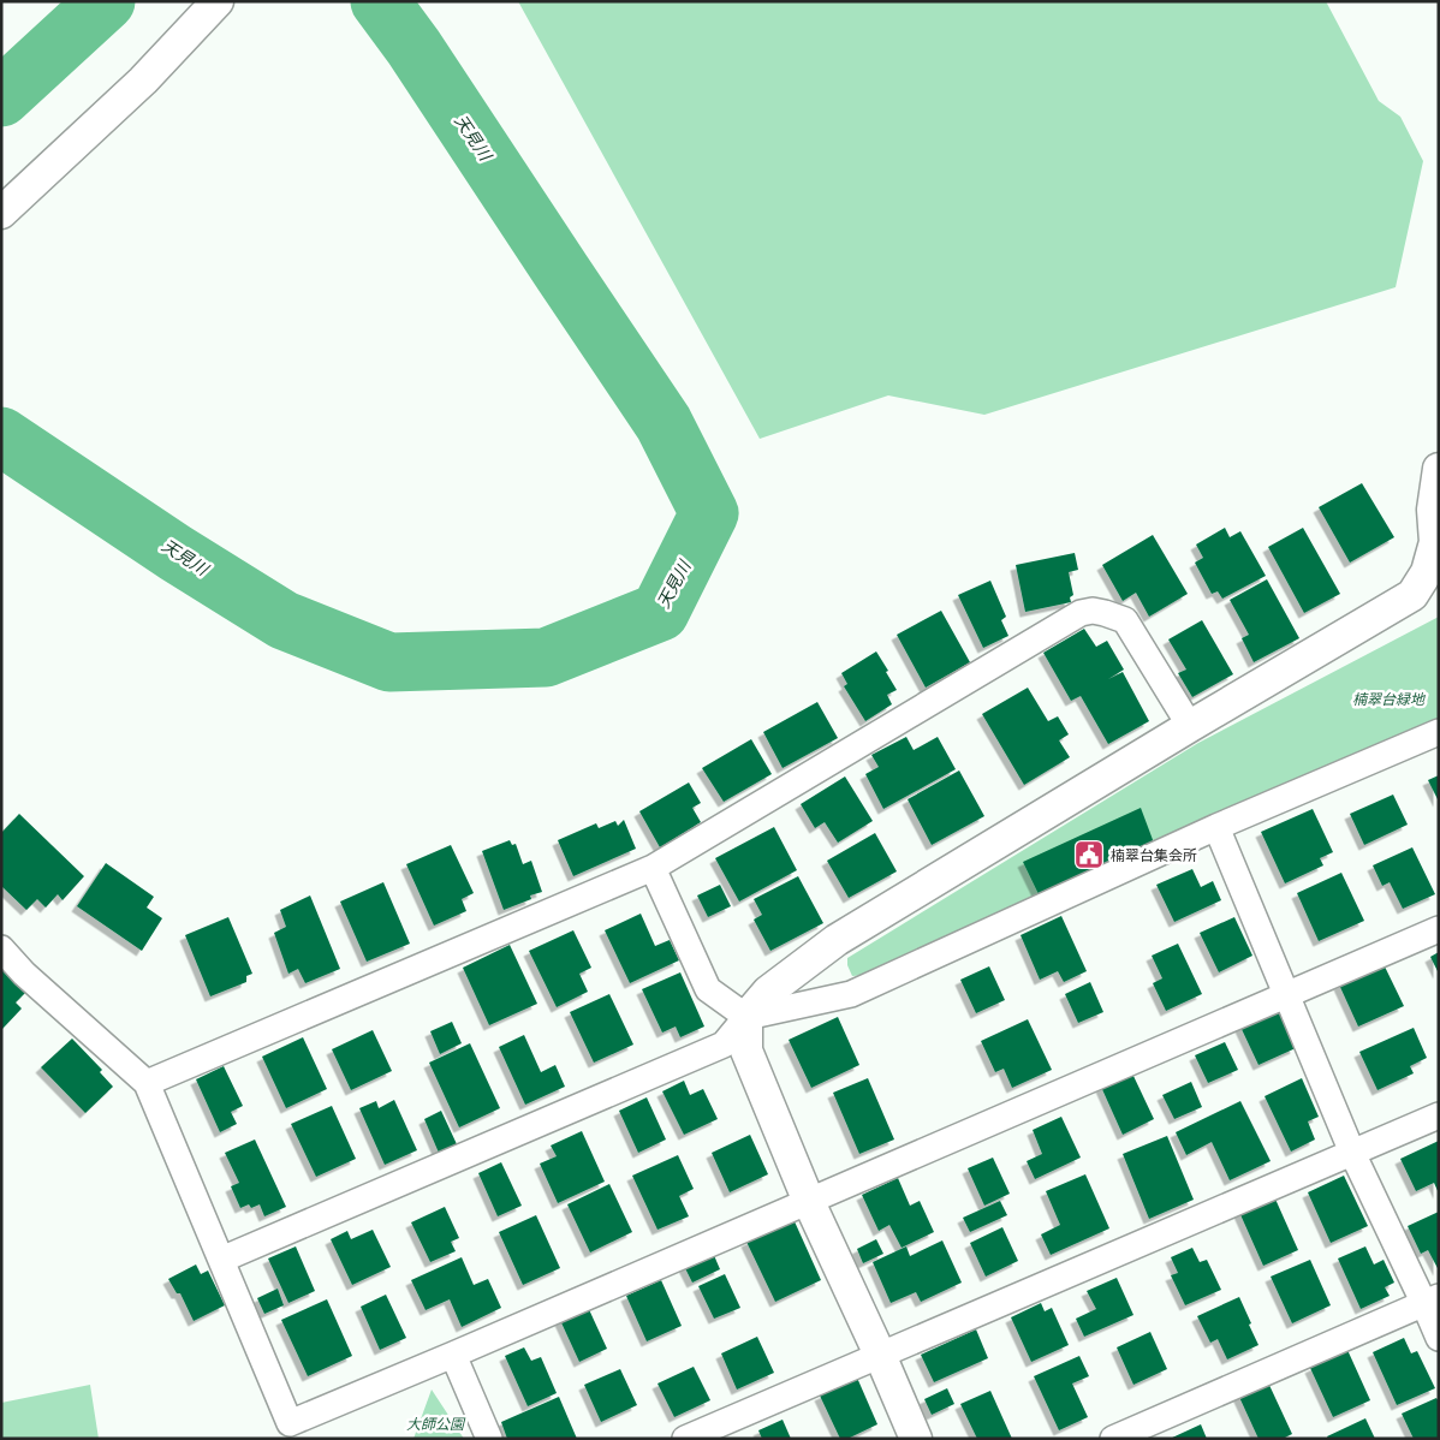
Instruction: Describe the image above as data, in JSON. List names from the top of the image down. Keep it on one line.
{"water":["天見川"],"parks":["楠翠台緑地","大師公園"],"places":{"public building":["楠翠台集会所"]}}
